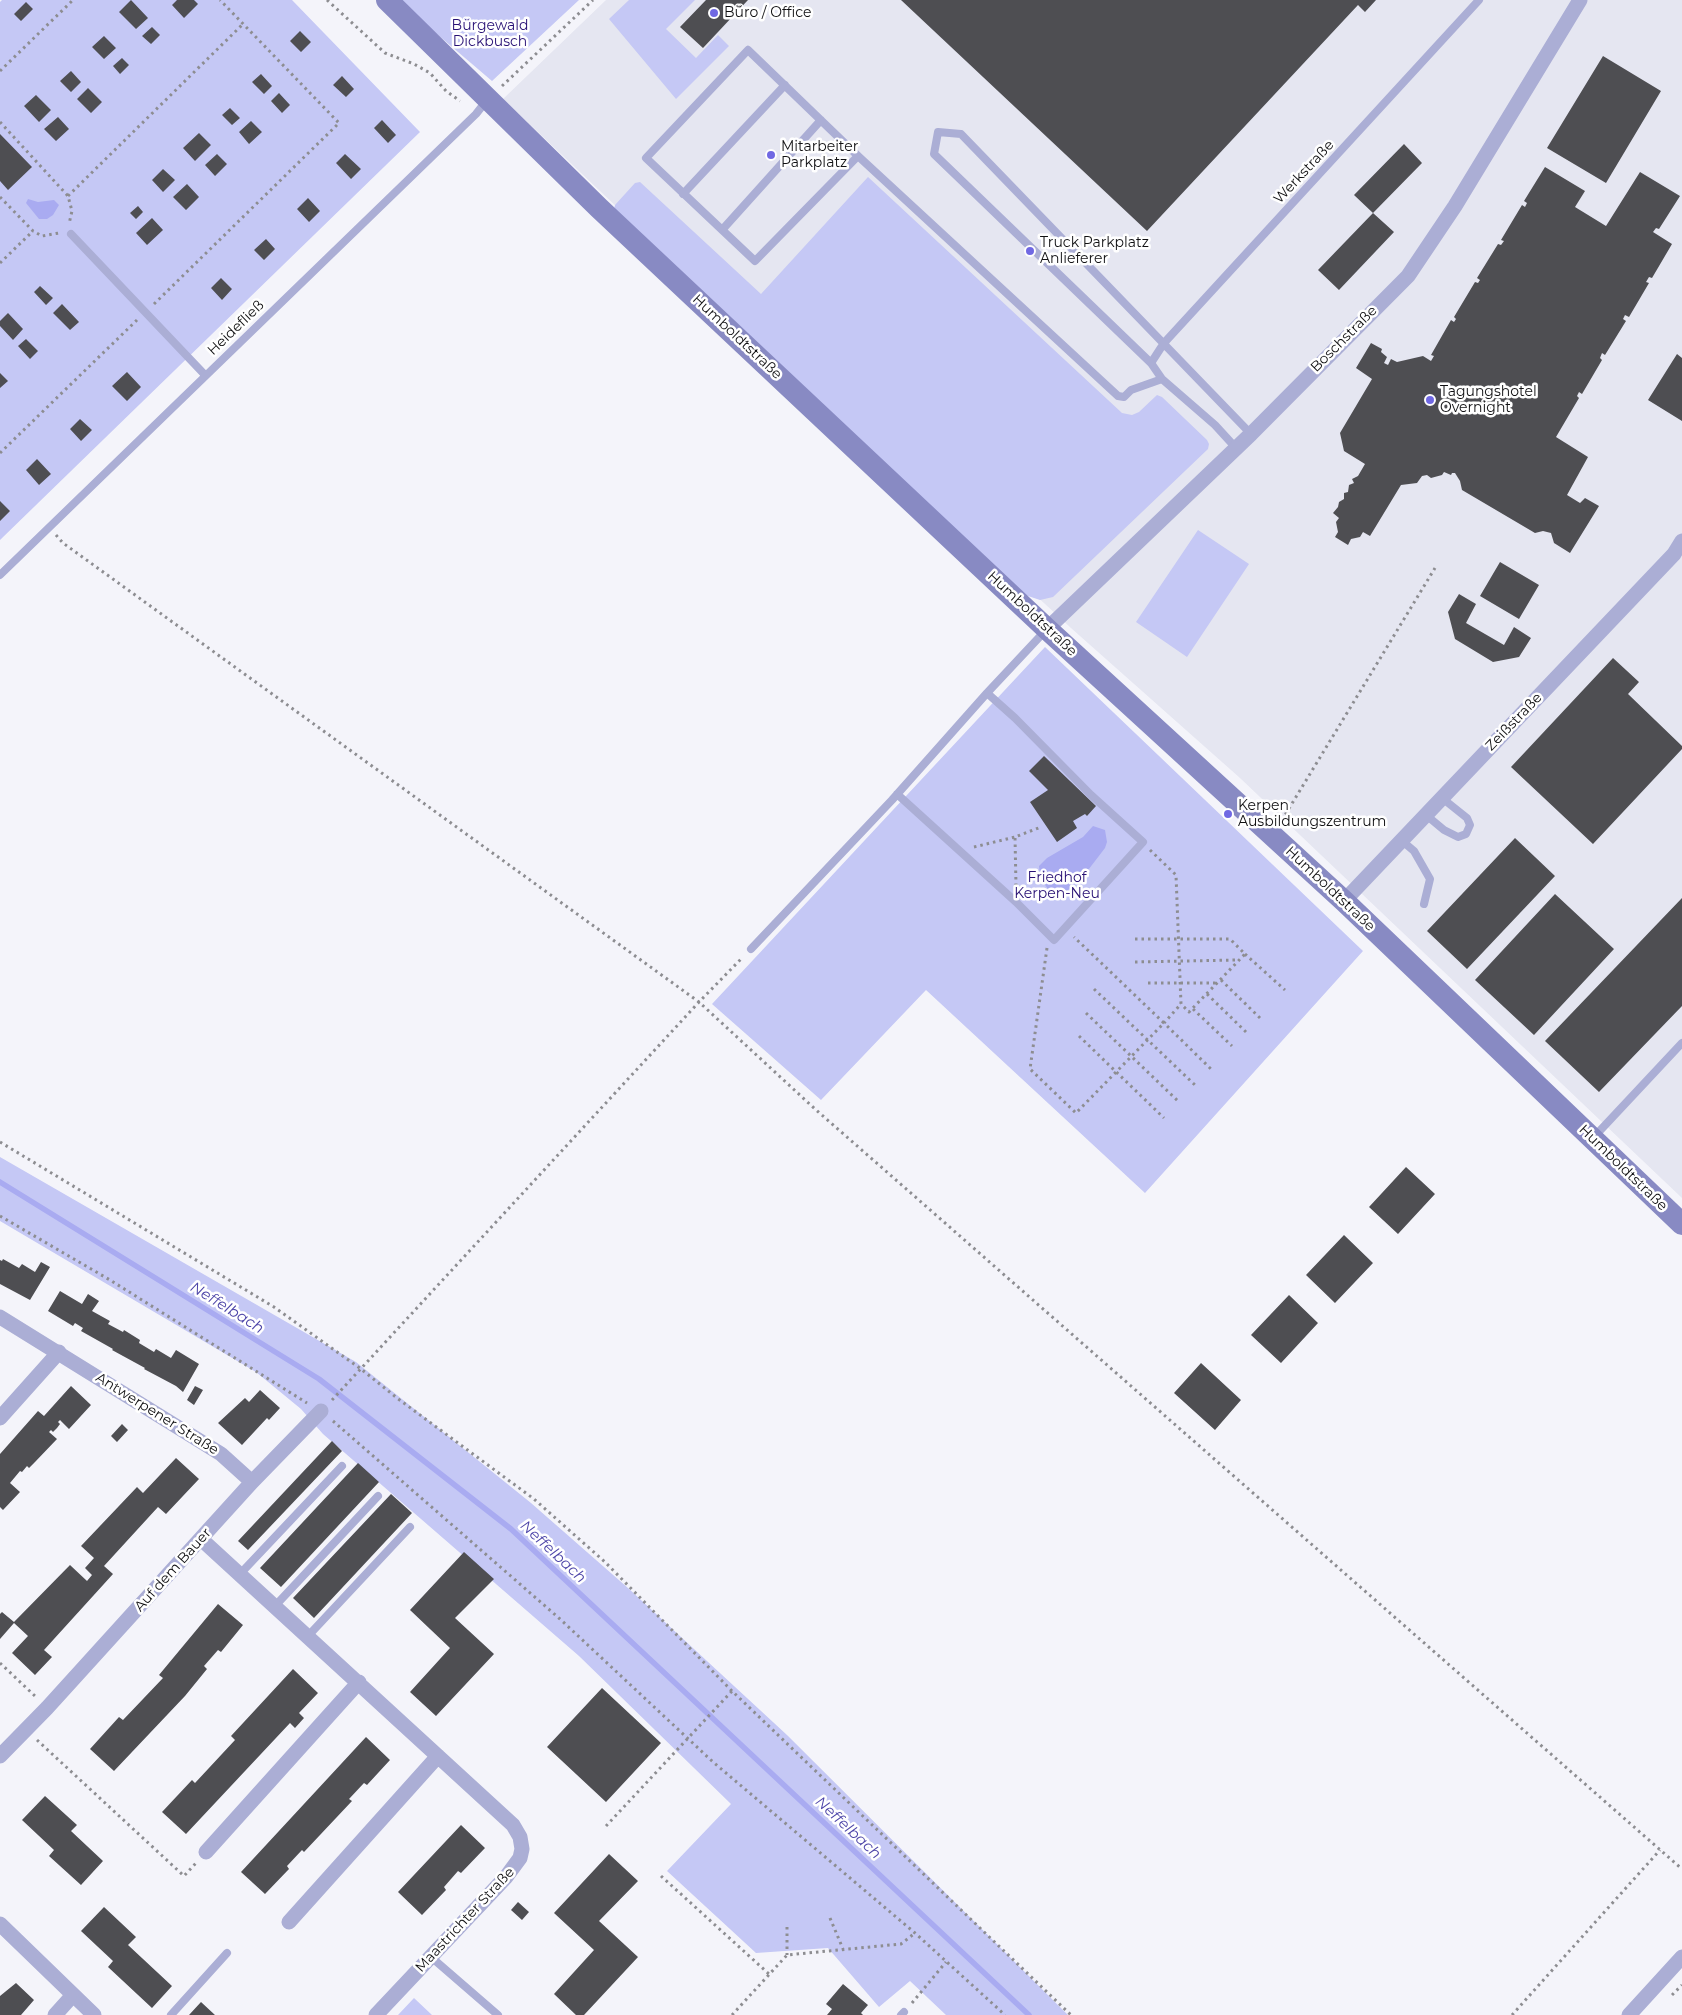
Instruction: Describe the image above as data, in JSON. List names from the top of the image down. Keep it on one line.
{"streets":{"street":["Humboldtstraße","Boschstraße","Zeißstraße","Antwerpener Straße","Auf dem Bauer","Maastrichter Straße"],"lane":["Werkstraße","Heidefließ"]},"crossings":[["Heidefließ","Humboldtstraße"],["Humboldtstraße","Boschstraße"],["Humboldtstraße","Zeißstraße"],["Antwerpener Straße","Auf dem Bauer"],["Auf dem Bauer","Maastrichter Straße"]],"water":["Neffelbach"],"parks":["Bürgewald Dickbusch","Friedhof Kerpen-Neu"],"places":["Büro / Office","Mitarbeiter Parkplatz","Truck Parkplatz Anlieferer","Tagungshotel Overnight","Kerpen Ausbildungszentrum"]}
